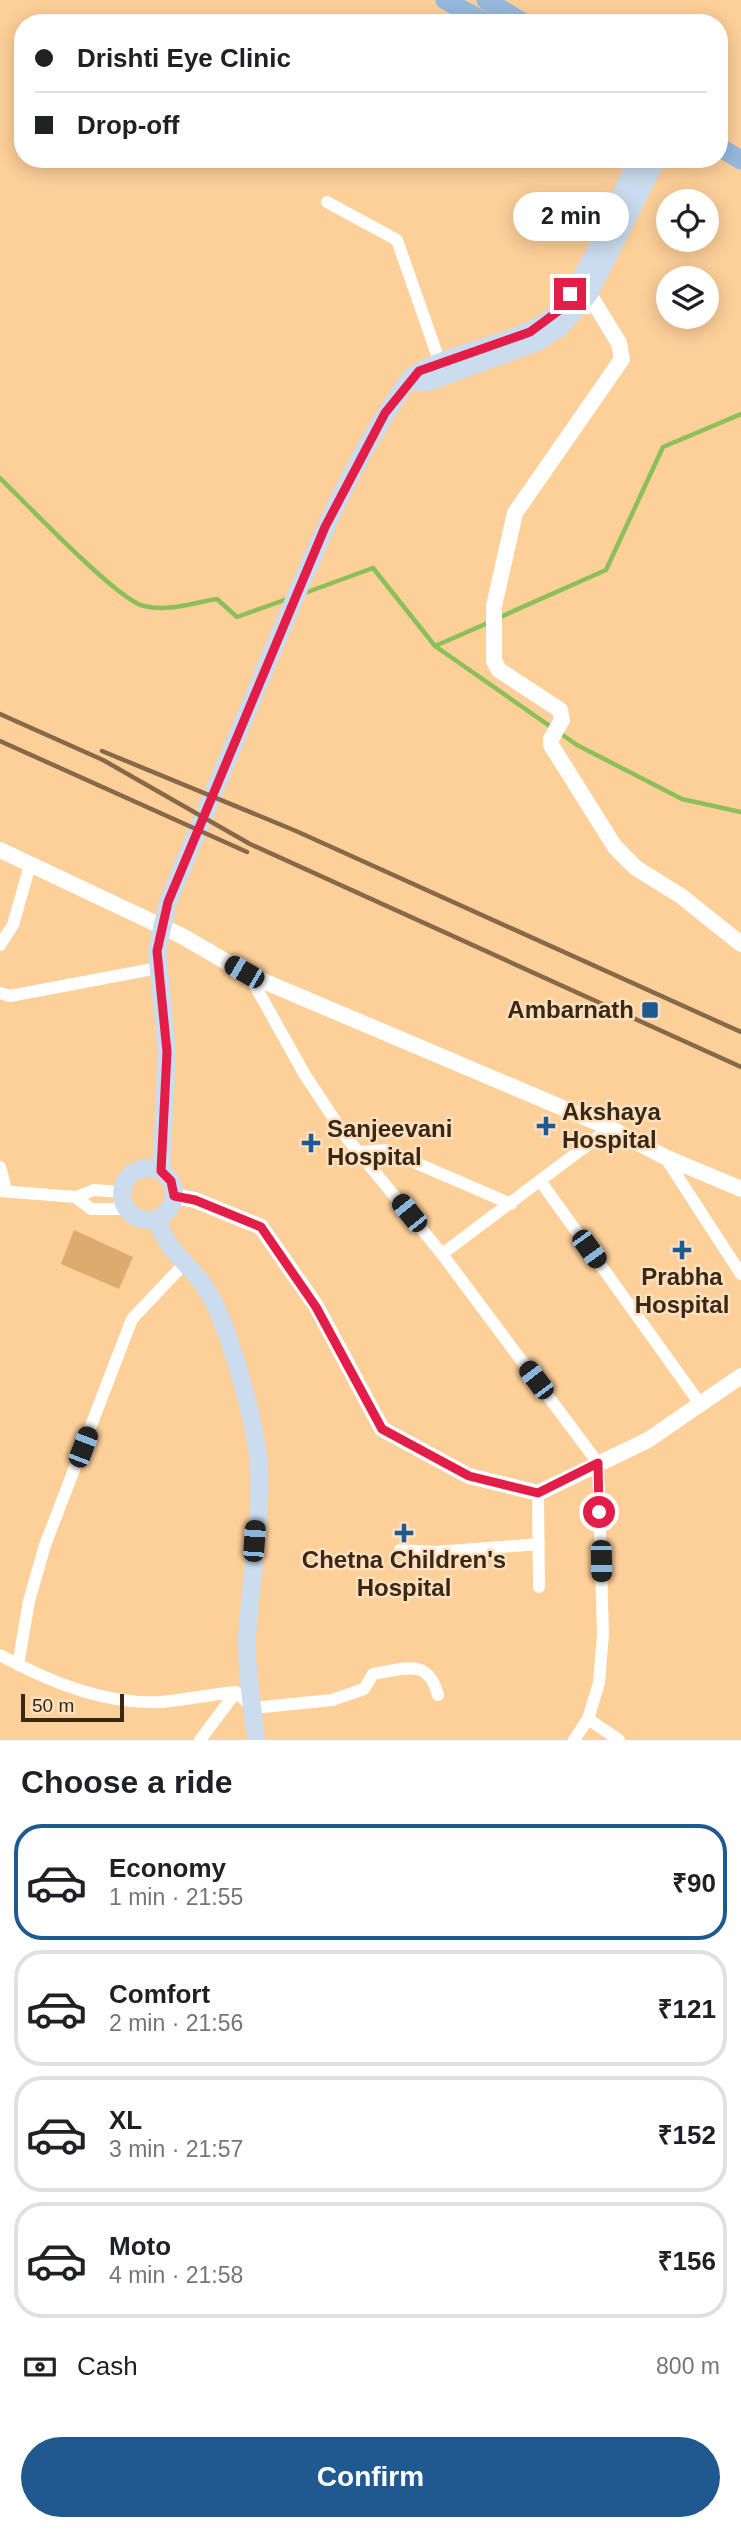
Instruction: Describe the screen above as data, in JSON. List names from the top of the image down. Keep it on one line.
{"places":{"transit":["Ambarnath"],"health":["Akshaya Hospital","Sanjeevani Hospital","Prabha Hospital","Chetna Children's Hospital"]},"scale_bar":"50 m","page":{"banner":["Drishti Eye Clinic","Drop-off"],"bubble":"2 min","scale":"50 m","heading":"Choose a ride","list":[{"name":"Economy","note":"1 min · 21:55","value":"₹90"},{"name":"Comfort","note":"2 min · 21:56","value":"₹121"},{"name":"XL","note":"3 min · 21:57","value":"₹152"},{"name":"Moto","note":"4 min · 21:58","value":"₹156"}],"pay":["Cash","800 m"],"buttons":"Confirm"}}
